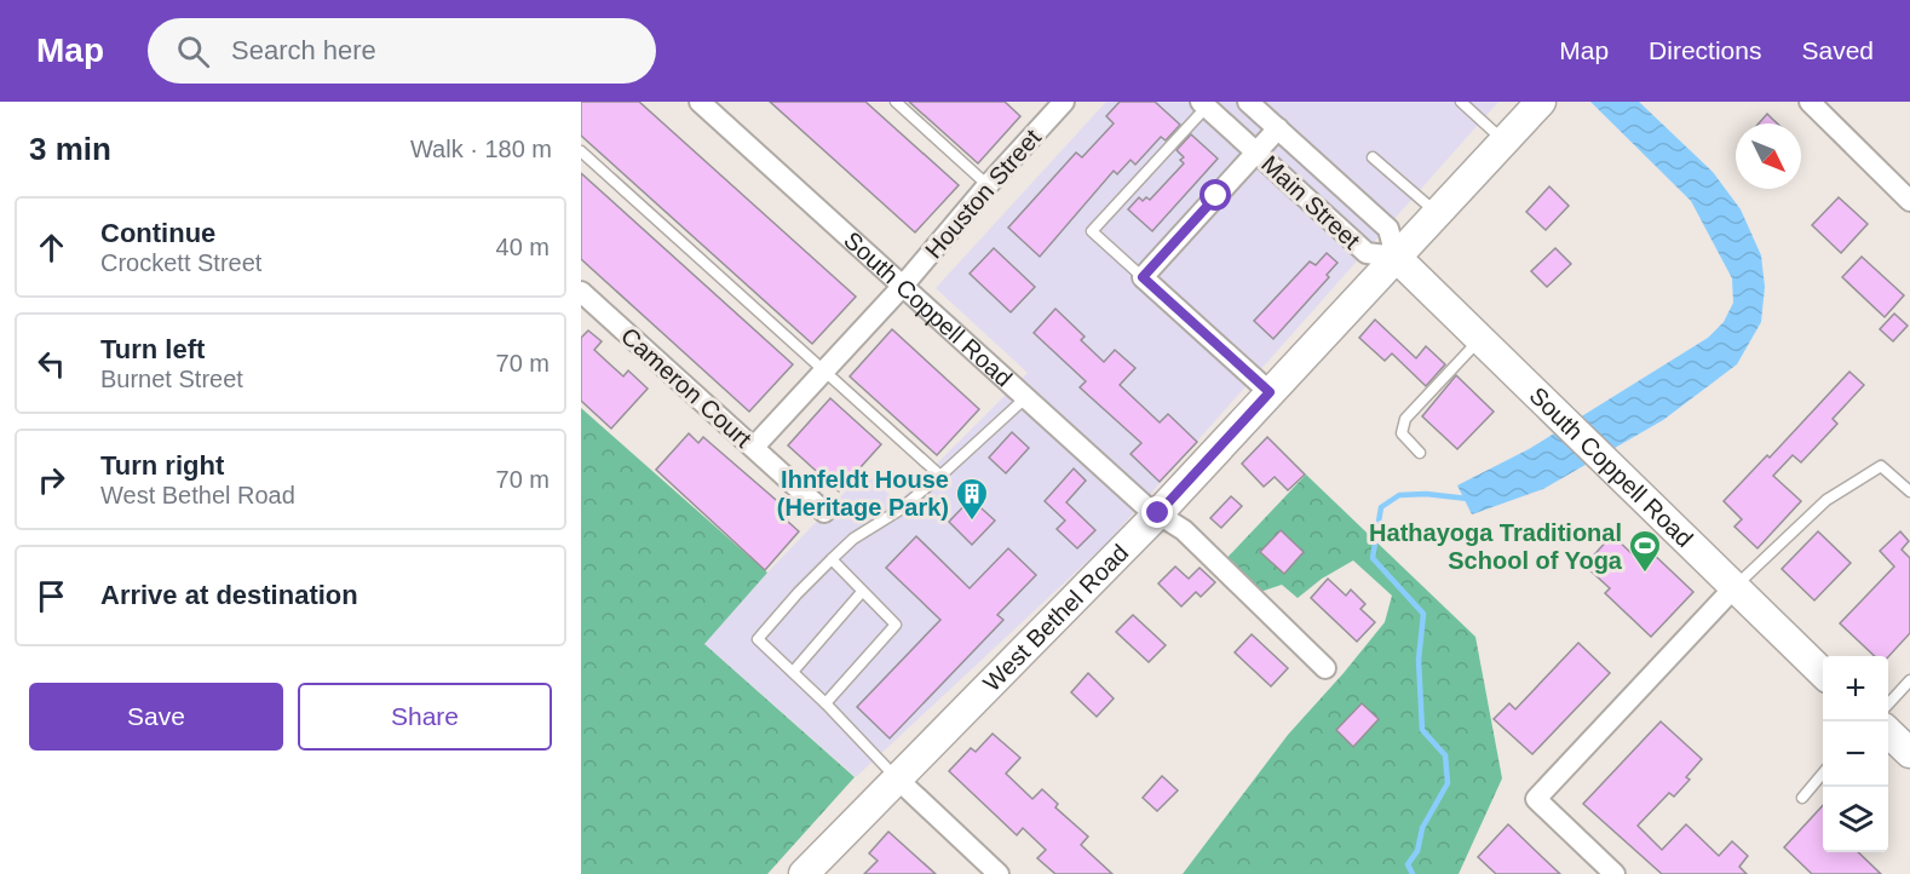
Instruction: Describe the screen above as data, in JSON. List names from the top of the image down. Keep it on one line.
{"streets":{"main road":["South Coppell Road","West Bethel Road"],"street":["Houston Street","Main Street","Cameron Court"]},"crossings":[["Houston Street","South Coppell Road"],["Houston Street","Cameron Court"],["Main Street","South Coppell Road"],["Main Street","West Bethel Road"],["South Coppell Road","West Bethel Road"]],"places":{"building":["Ihnfeldt House (Heritage Park)"],"sports":["Hathayoga Traditional School of Yoga"]},"north":"bottom right","page":{"header":"Map","search":"Search here","nav":["Map","Directions","Saved"],"heading":["3 min","Walk · 180 m"],"list":[["Continue","Crockett Street","40 m"],["Turn left","Burnet Street","70 m"],["Turn right","West Bethel Road","70 m"],"Arrive at destination"],"map_buttons":["+","−"],"buttons":["Save","Share"]}}
